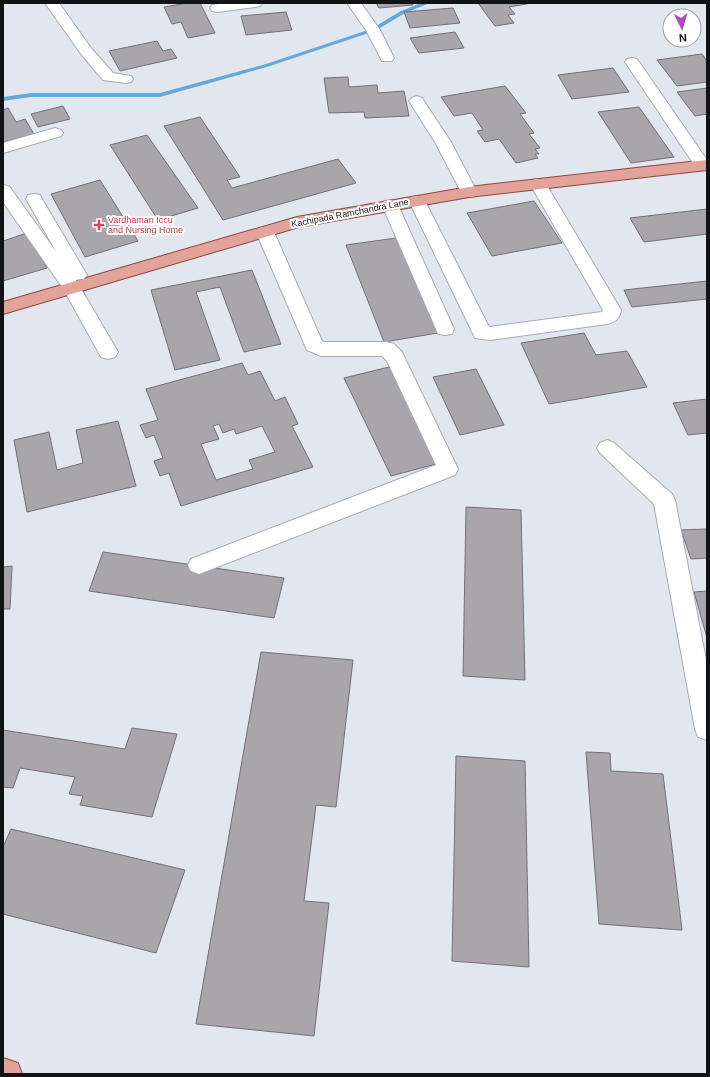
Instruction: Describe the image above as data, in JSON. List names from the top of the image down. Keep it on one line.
{"streets":{"main road":["Kachipada Ramchandra Lane"]},"places":{"health":["Vardhaman Iccu and Nursing Home"]},"north":"bottom"}
